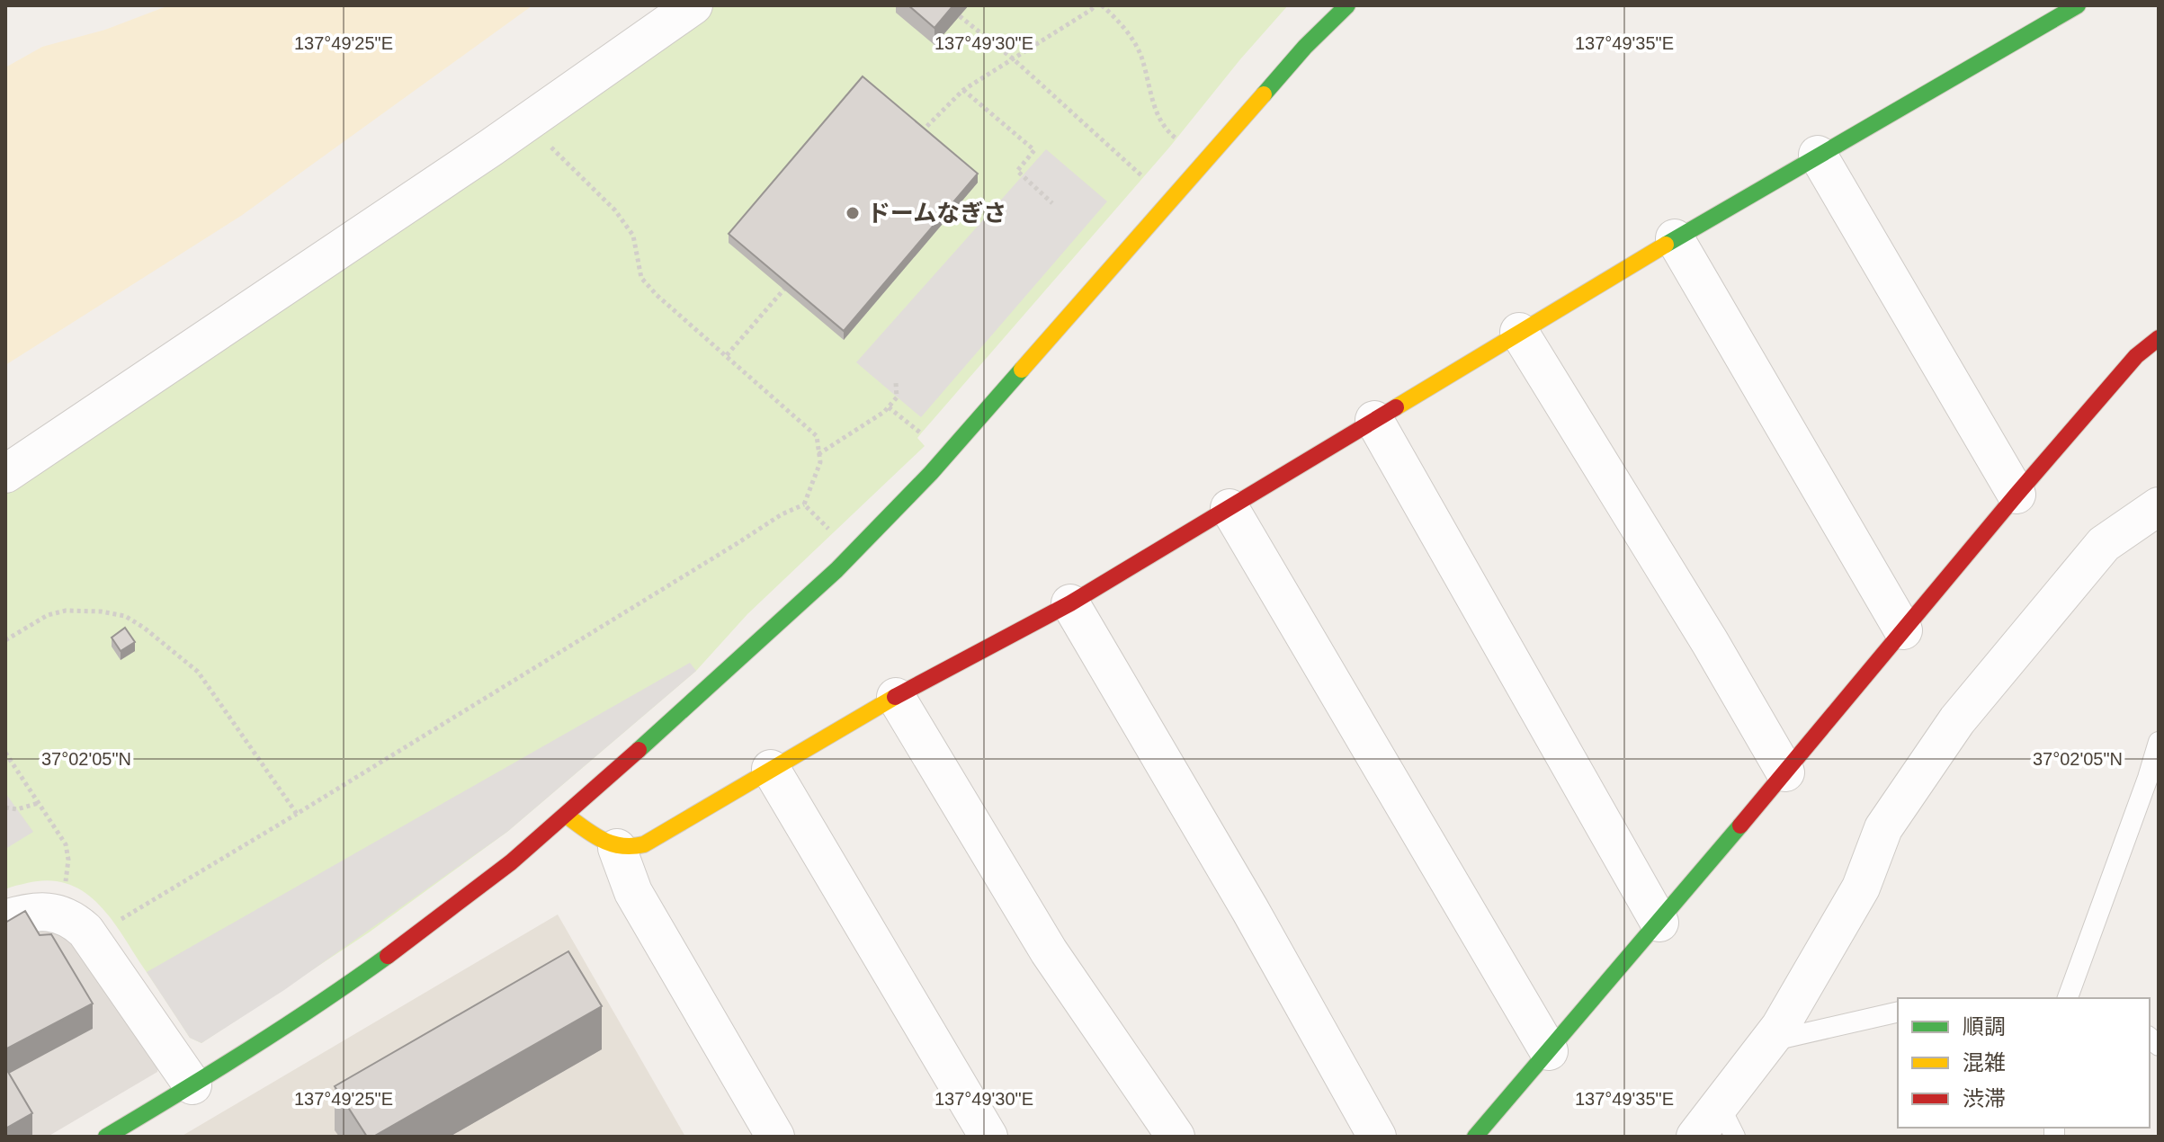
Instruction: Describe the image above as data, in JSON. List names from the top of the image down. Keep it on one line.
{"places":["ドームなぎさ"],"legend":["順調","混雑","渋滞"],"coordinates":["137°49'25\"E","137°49'30\"E","137°49'35\"E","37°02'05\"N"]}
